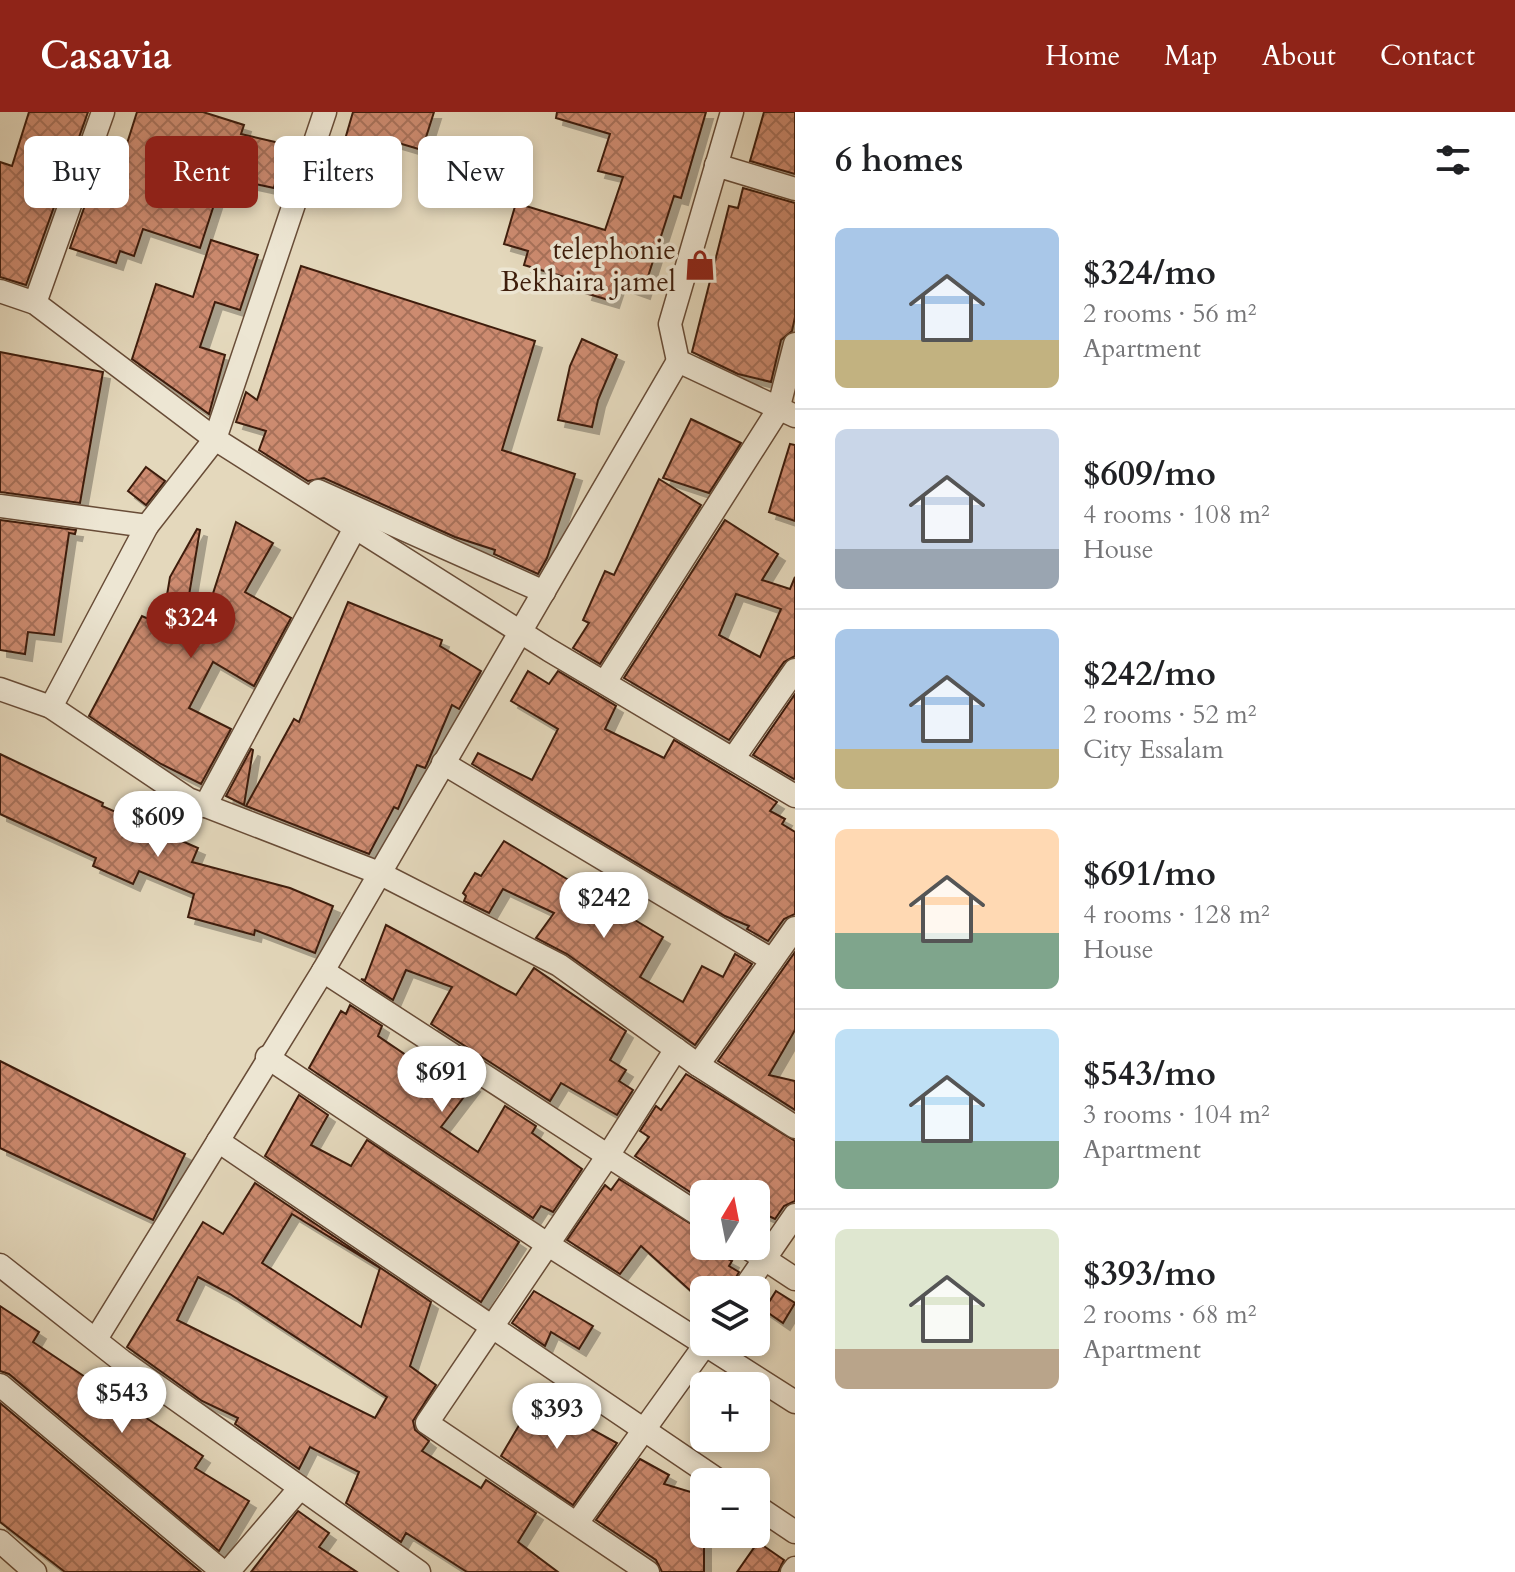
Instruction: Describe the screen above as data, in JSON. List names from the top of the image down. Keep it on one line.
{"places":{"shop":["telephonie Bekhaira jamel"]},"north":"top","page":{"header":"Casavia","nav":["Home","Map","About","Contact"],"heading":"6 homes","chip":["Buy","Rent","Filters","New"],"list":[{"name":"$324/mo","note":"2 rooms · 56 m² · Apartment"},{"name":"$609/mo","note":"4 rooms · 108 m² · House"},{"name":"$242/mo","note":"2 rooms · 52 m² · City Essalam"},{"name":"$691/mo","note":"4 rooms · 128 m² · House"},{"name":"$543/mo","note":"3 rooms · 104 m² · Apartment"},{"name":"$393/mo","note":"2 rooms · 68 m² · Apartment"}],"price":["$324","$609","$242","$691","$543","$393"],"map_buttons":["+","−"]}}
